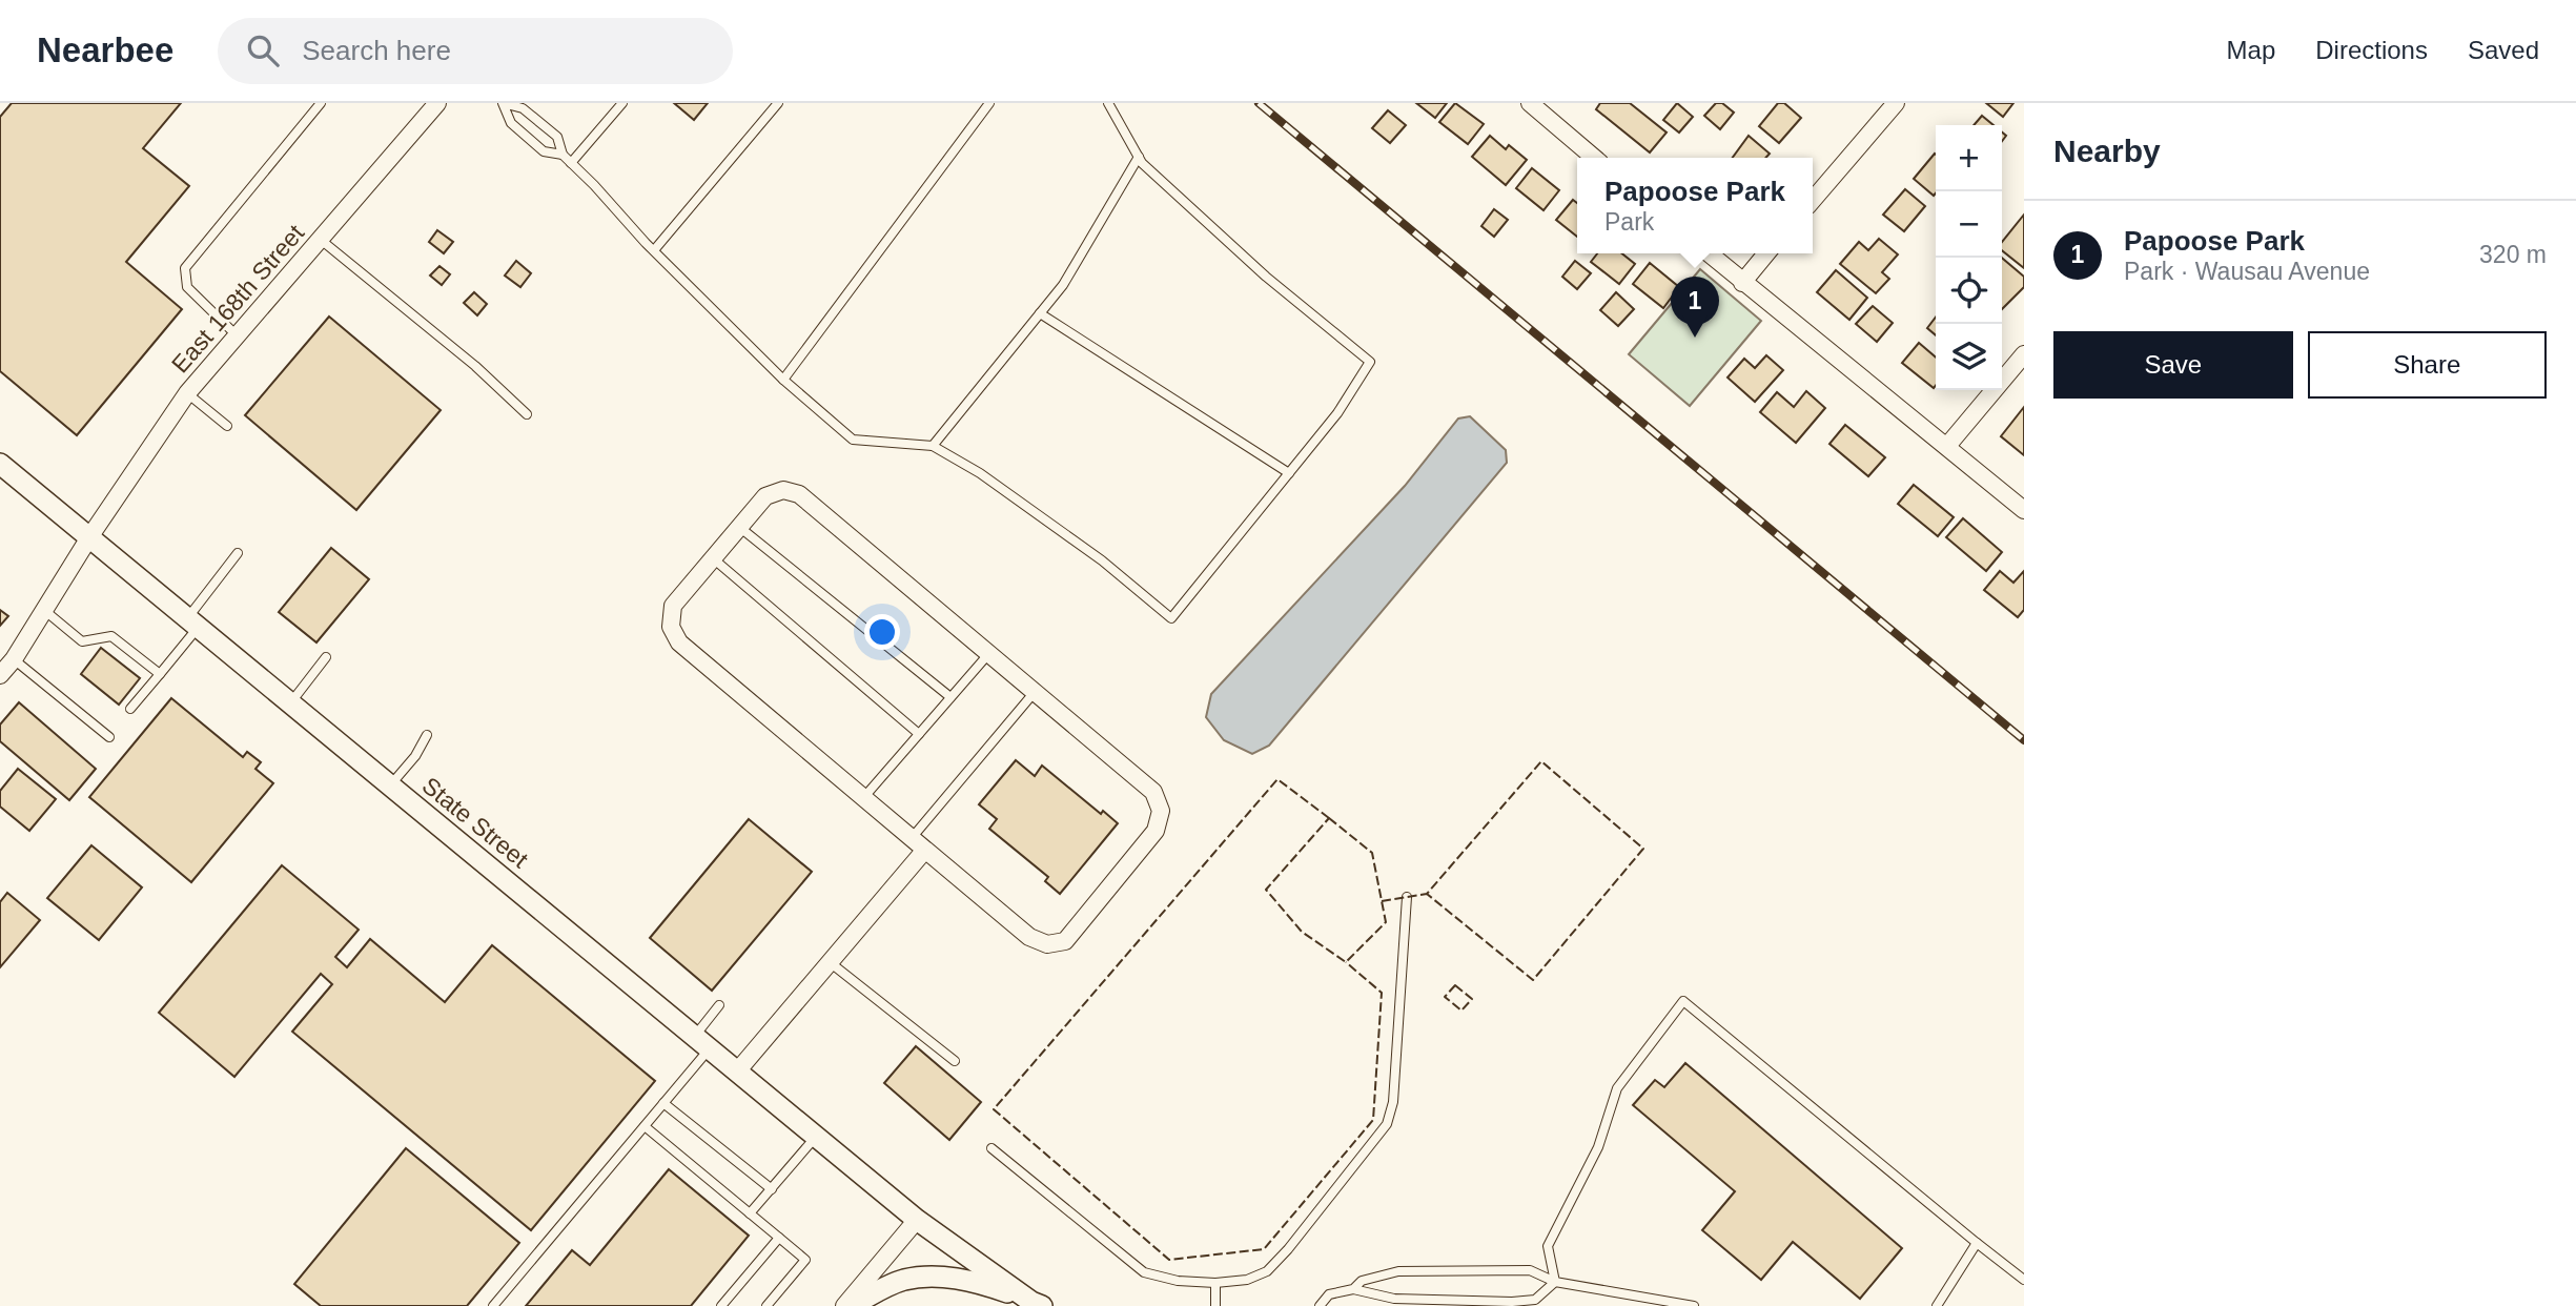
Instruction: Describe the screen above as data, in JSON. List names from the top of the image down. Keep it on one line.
{"streets":{"street":["East 168th Street","State Street"]},"crossings":[["East 168th Street","State Street"]],"page":{"header":"Nearbee","search":"Search here","nav":["Map","Directions","Saved"],"heading":"Nearby","map_buttons":["+","−"],"popup":["Papoose Park","Park"],"list":[{"mark":"1","name":"Papoose Park","note":"Park · Wausau Avenue","value":"320 m"}],"pins":"1","buttons":["Save","Share"]}}
